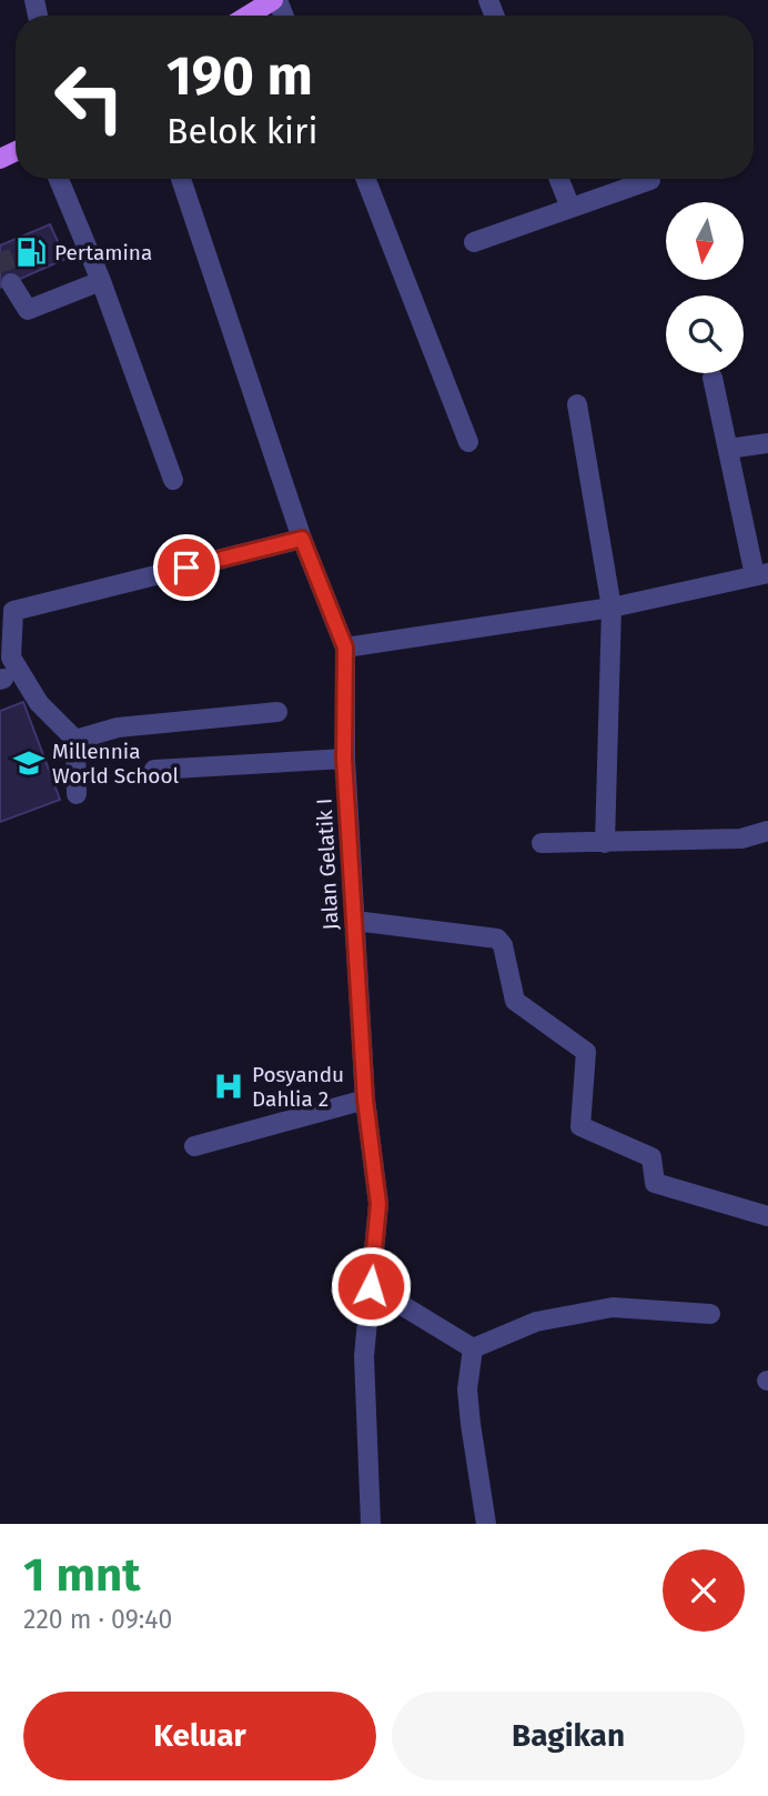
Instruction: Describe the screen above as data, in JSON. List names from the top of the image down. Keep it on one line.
{"streets":{"street":["Jalan Gelatik I"]},"places":{"fuel station":["Pertamina"],"school or university":["Millennia World School"],"hospital":["Posyandu Dahlia 2"]},"north":"bottom","page":{"turn":["190 m","Belok kiri"],"heading":["1 mnt","220 m · 09:40"],"buttons":["Keluar","Bagikan"]}}
